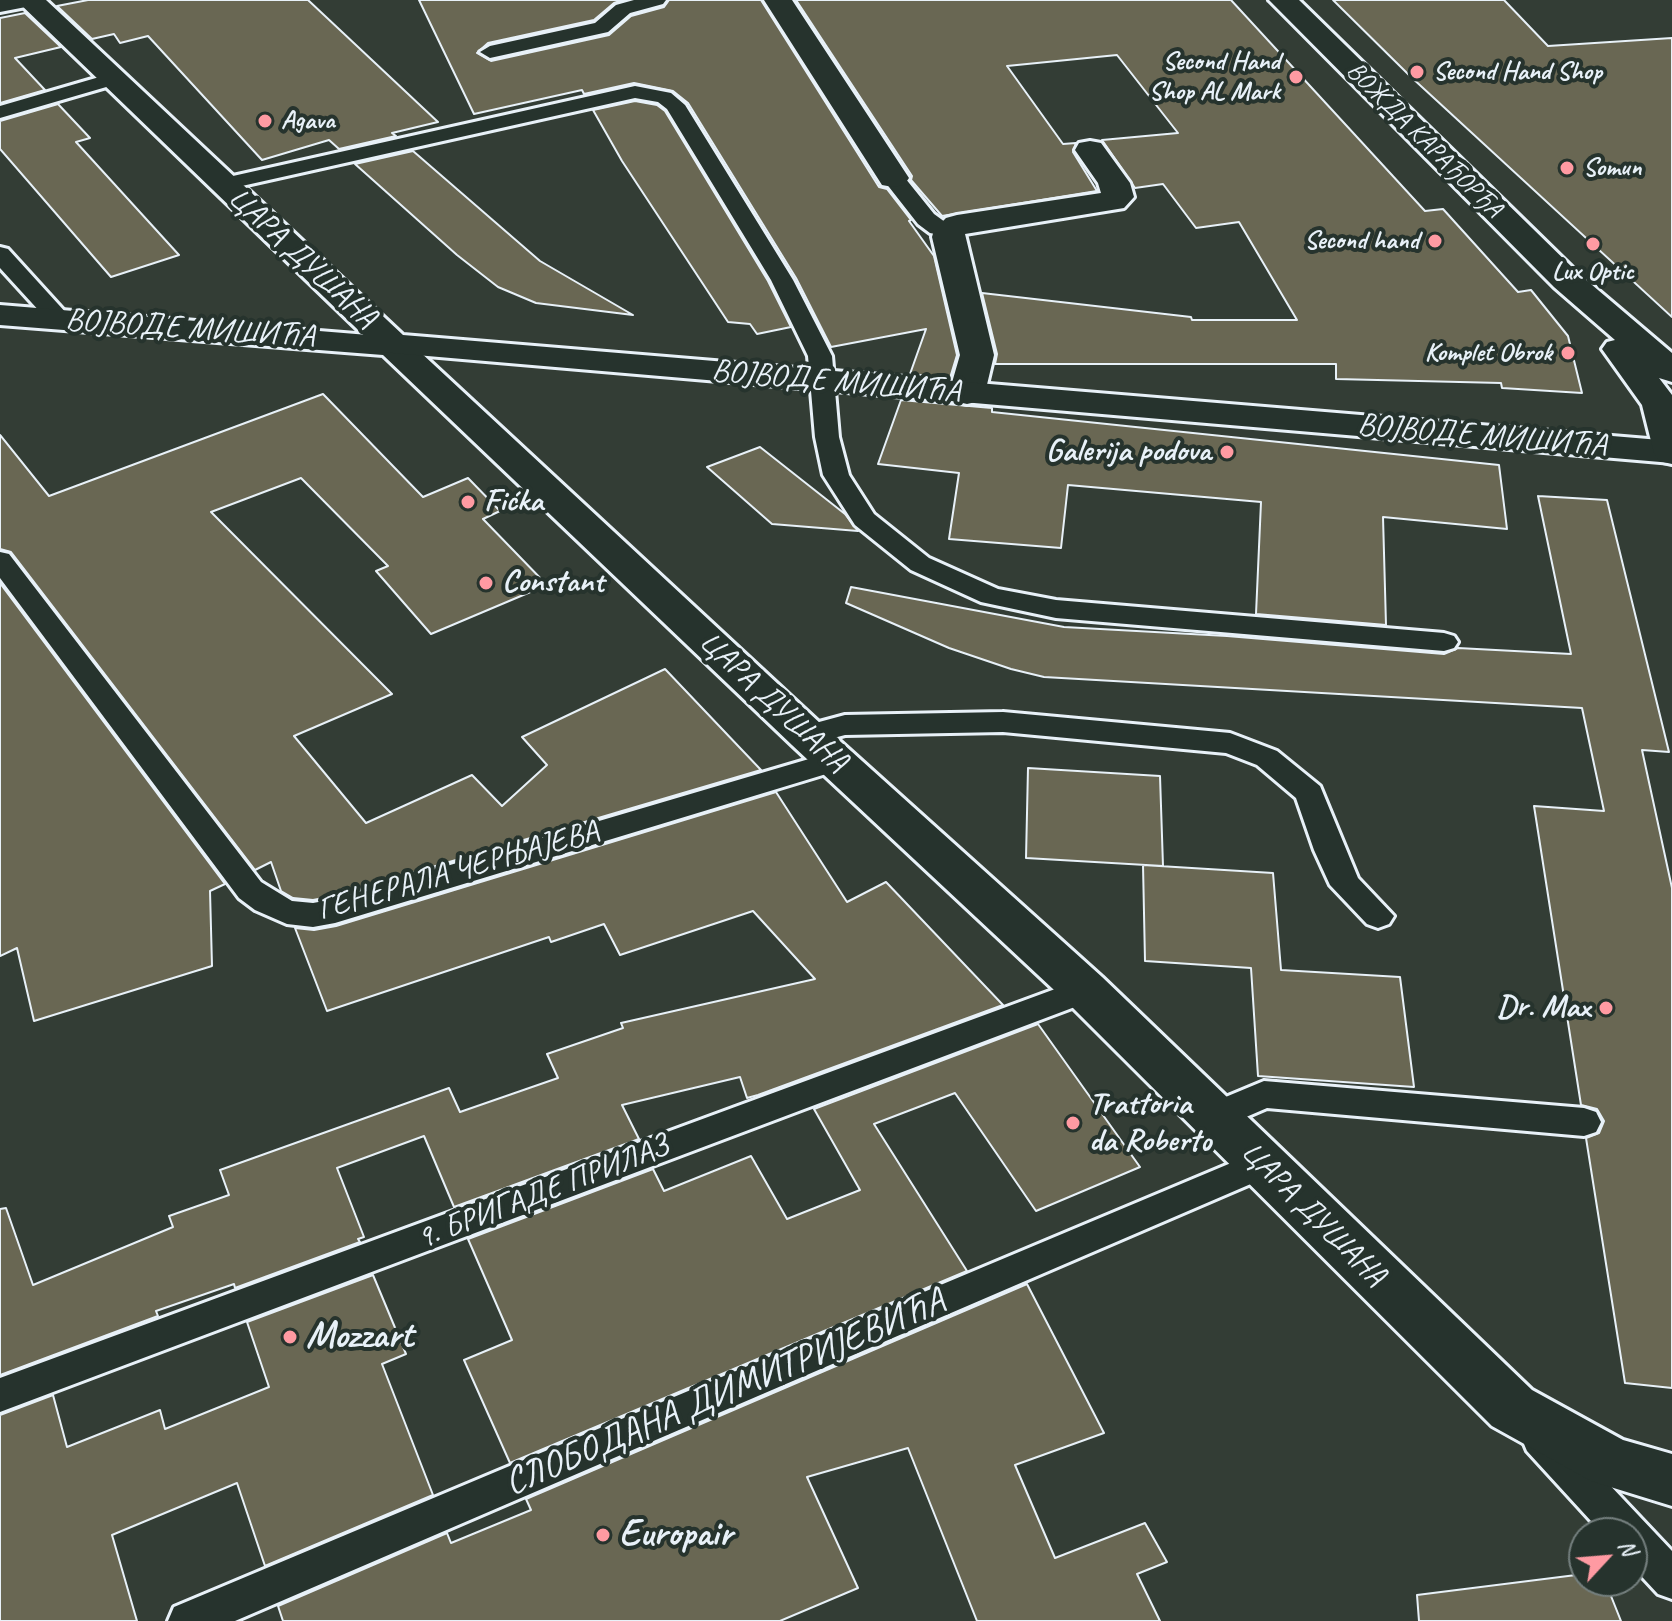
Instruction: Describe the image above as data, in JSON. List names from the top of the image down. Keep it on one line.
{"streets":{"street":["ВОЖДА КАРАЂОРЂА","ЦАРА ДУШАНА","ВОЈВОДЕ МИШИЋА"],"lane":["ГЕНЕРАЛА ЧЕРЊАЈЕВА","9. БРИГАДЕ ПРИЛАЗ","СЛОБОДАНА ДИМИТРИЈЕВИЋА"]},"crossings":[["ВОЖДА КАРАЂОРЂА","ВОЈВОДЕ МИШИЋА"],["ЦАРА ДУШАНА","ВОЈВОДЕ МИШИЋА"],["ЦАРА ДУШАНА","ГЕНЕРАЛА ЧЕРЊАЈЕВА"],["ЦАРА ДУШАНА","9. БРИГАДЕ ПРИЛАЗ"],["ЦАРА ДУШАНА","СЛОБОДАНА ДИМИТРИЈЕВИЋА"]],"places":["Second Hand Shop","Second Hand Shop AL Mark","Agava","Somun","Second hand","Lux Optic","Komplet Obrok","Galerija podova","Fićka","Constant","Dr. Max","Trattoria da Roberto","Mozzart","Europair"],"north":"top right"}
